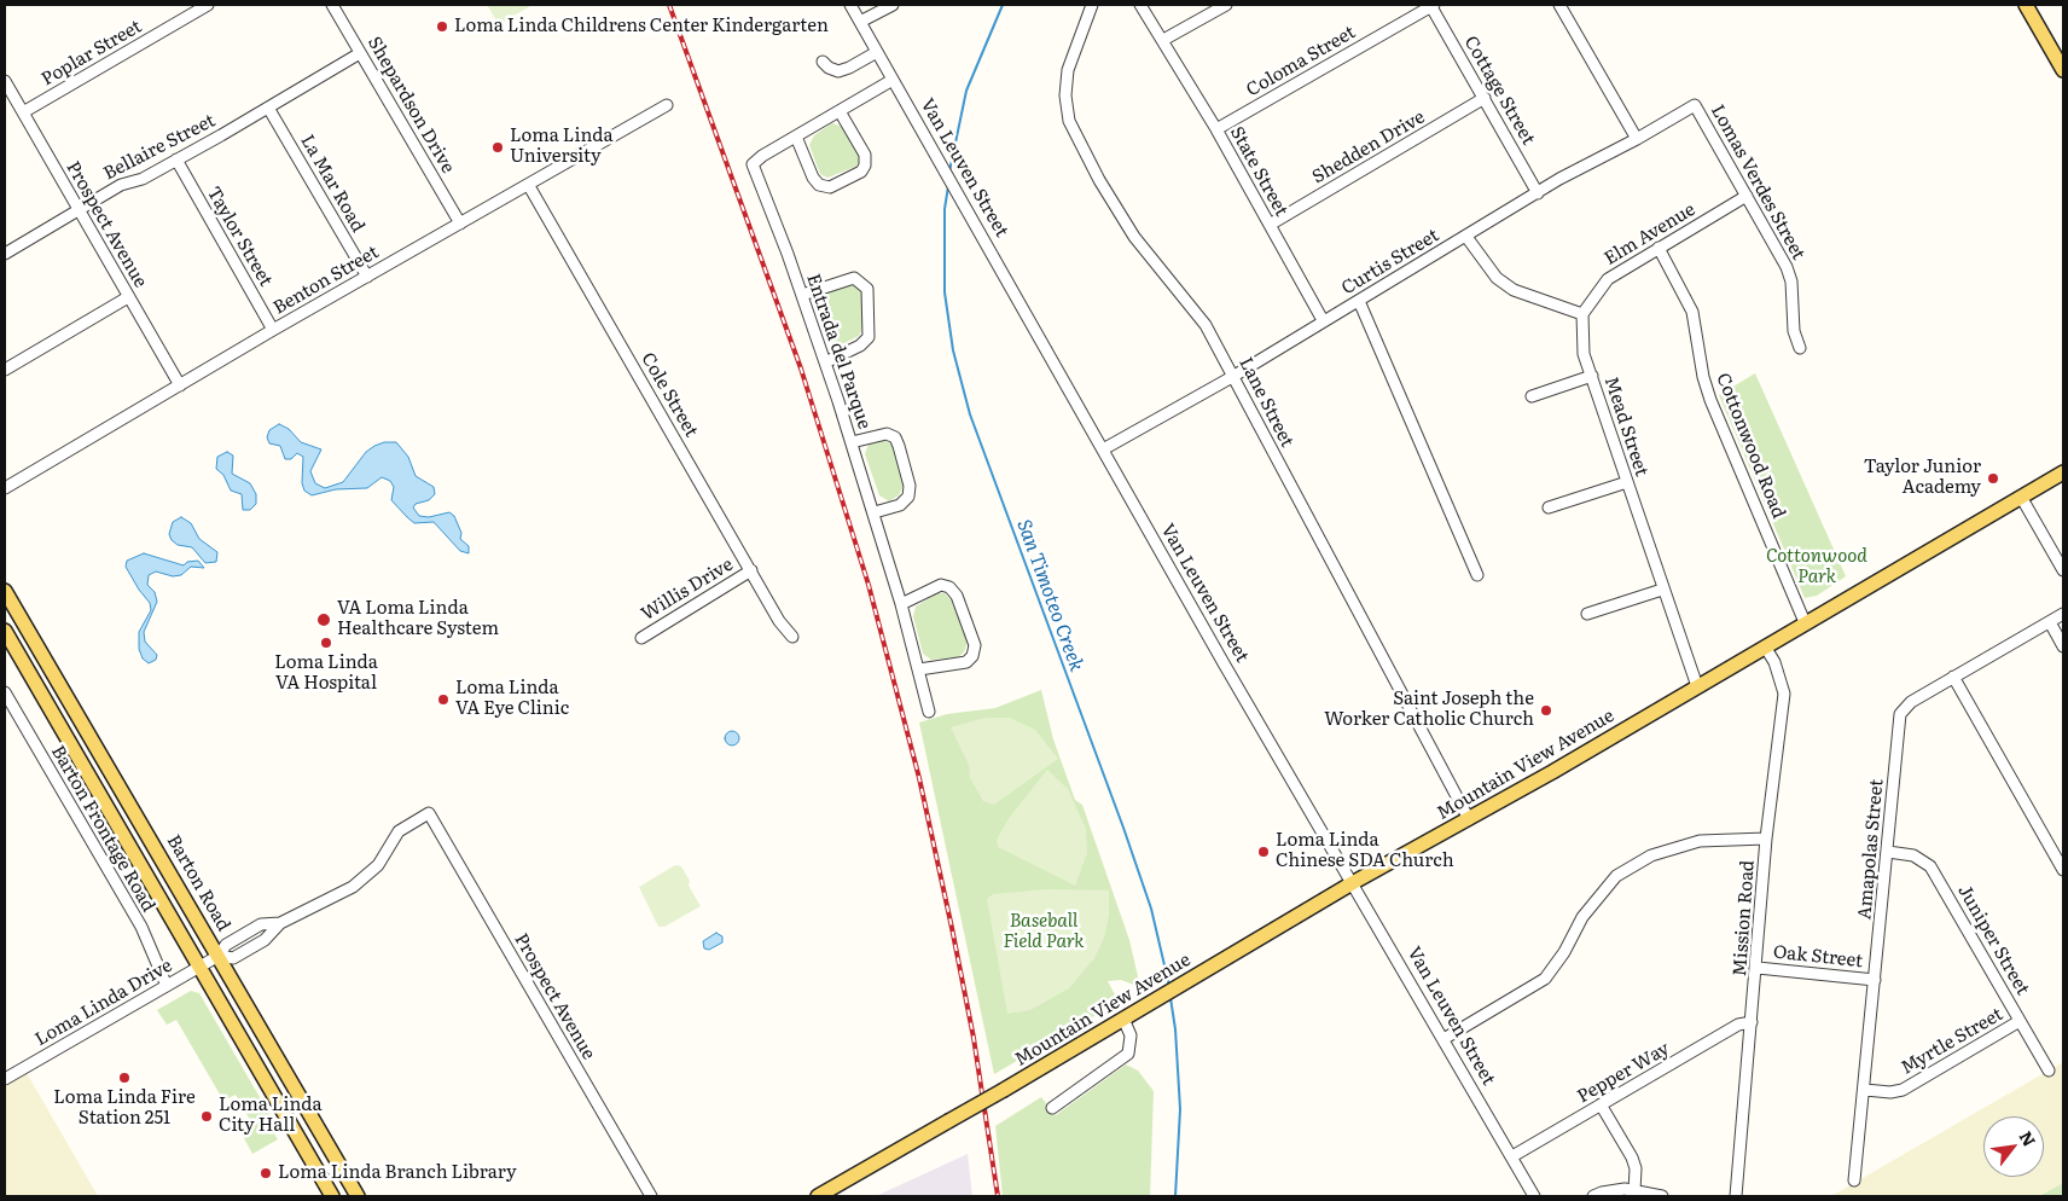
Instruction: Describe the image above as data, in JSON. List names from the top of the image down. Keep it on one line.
{"streets":{"main road":["Mountain View Avenue","Barton Road"],"street":["Poplar Street","Coloma Street","Cottage Street","Shepardson Drive","Bellaire Street","Shedden Drive","Van Leuven Street","State Street","Lomas Verdes Street","La Mar Road","Prospect Avenue","Elm Avenue","Taylor Street","Curtis Street","Benton Street","Entrada del Parque","Cole Street","Lane Street","Mead Street","Cottonwood Road","Willis Drive","Barton Frontage Road","Amapolas Street","Mission Road","Juniper Street","Oak Street","Loma Linda Drive","Myrtle Street","Pepper Way"]},"crossings":[["Poplar Street","Prospect Avenue"],["Coloma Street","Cottage Street"],["Coloma Street","State Street"],["Cottage Street","Shedden Drive"],["Cottage Street","Curtis Street"],["Shepardson Drive","Bellaire Street"],["Shepardson Drive","Benton Street"],["Bellaire Street","La Mar Road"],["Bellaire Street","Prospect Avenue"],["Bellaire Street","Taylor Street"],["Shedden Drive","State Street"],["Van Leuven Street","Curtis Street"],["Van Leuven Street","Entrada del Parque"],["Van Leuven Street","Mountain View Avenue"],["Van Leuven Street","Pepper Way"],["State Street","Curtis Street"],["Lomas Verdes Street","Elm Avenue"],["Lomas Verdes Street","Curtis Street"],["La Mar Road","Benton Street"],["Prospect Avenue","Benton Street"],["Prospect Avenue","Loma Linda Drive"],["Elm Avenue","Mead Street"],["Elm Avenue","Cottonwood Road"],["Taylor Street","Benton Street"],["Curtis Street","Lane Street"],["Benton Street","Cole Street"],["Cole Street","Willis Drive"],["Lane Street","Mountain View Avenue"],["Mead Street","Mountain View Avenue"],["Cottonwood Road","Mountain View Avenue"],["Mountain View Avenue","Mission Road"],["Barton Frontage Road","Loma Linda Drive"],["Amapolas Street","Juniper Street"],["Amapolas Street","Oak Street"],["Amapolas Street","Myrtle Street"],["Barton Road","Loma Linda Drive"],["Mission Road","Oak Street"],["Mission Road","Pepper Way"],["Juniper Street","Myrtle Street"]],"water":["San Timoteo Creek"],"parks":["Cottonwood Park","Baseball Field Park"],"places":["Loma Linda Childrens Center Kindergarten","Loma Linda University","Taylor Junior Academy","VA Loma Linda Healthcare System","Loma Linda VA Hospital","Loma Linda VA Eye Clinic","Saint Joseph the Worker Catholic Church","Loma Linda Chinese SDA Church","Loma Linda Fire Station 251","Loma Linda City Hall","Loma Linda Branch Library"],"north":"top right"}
